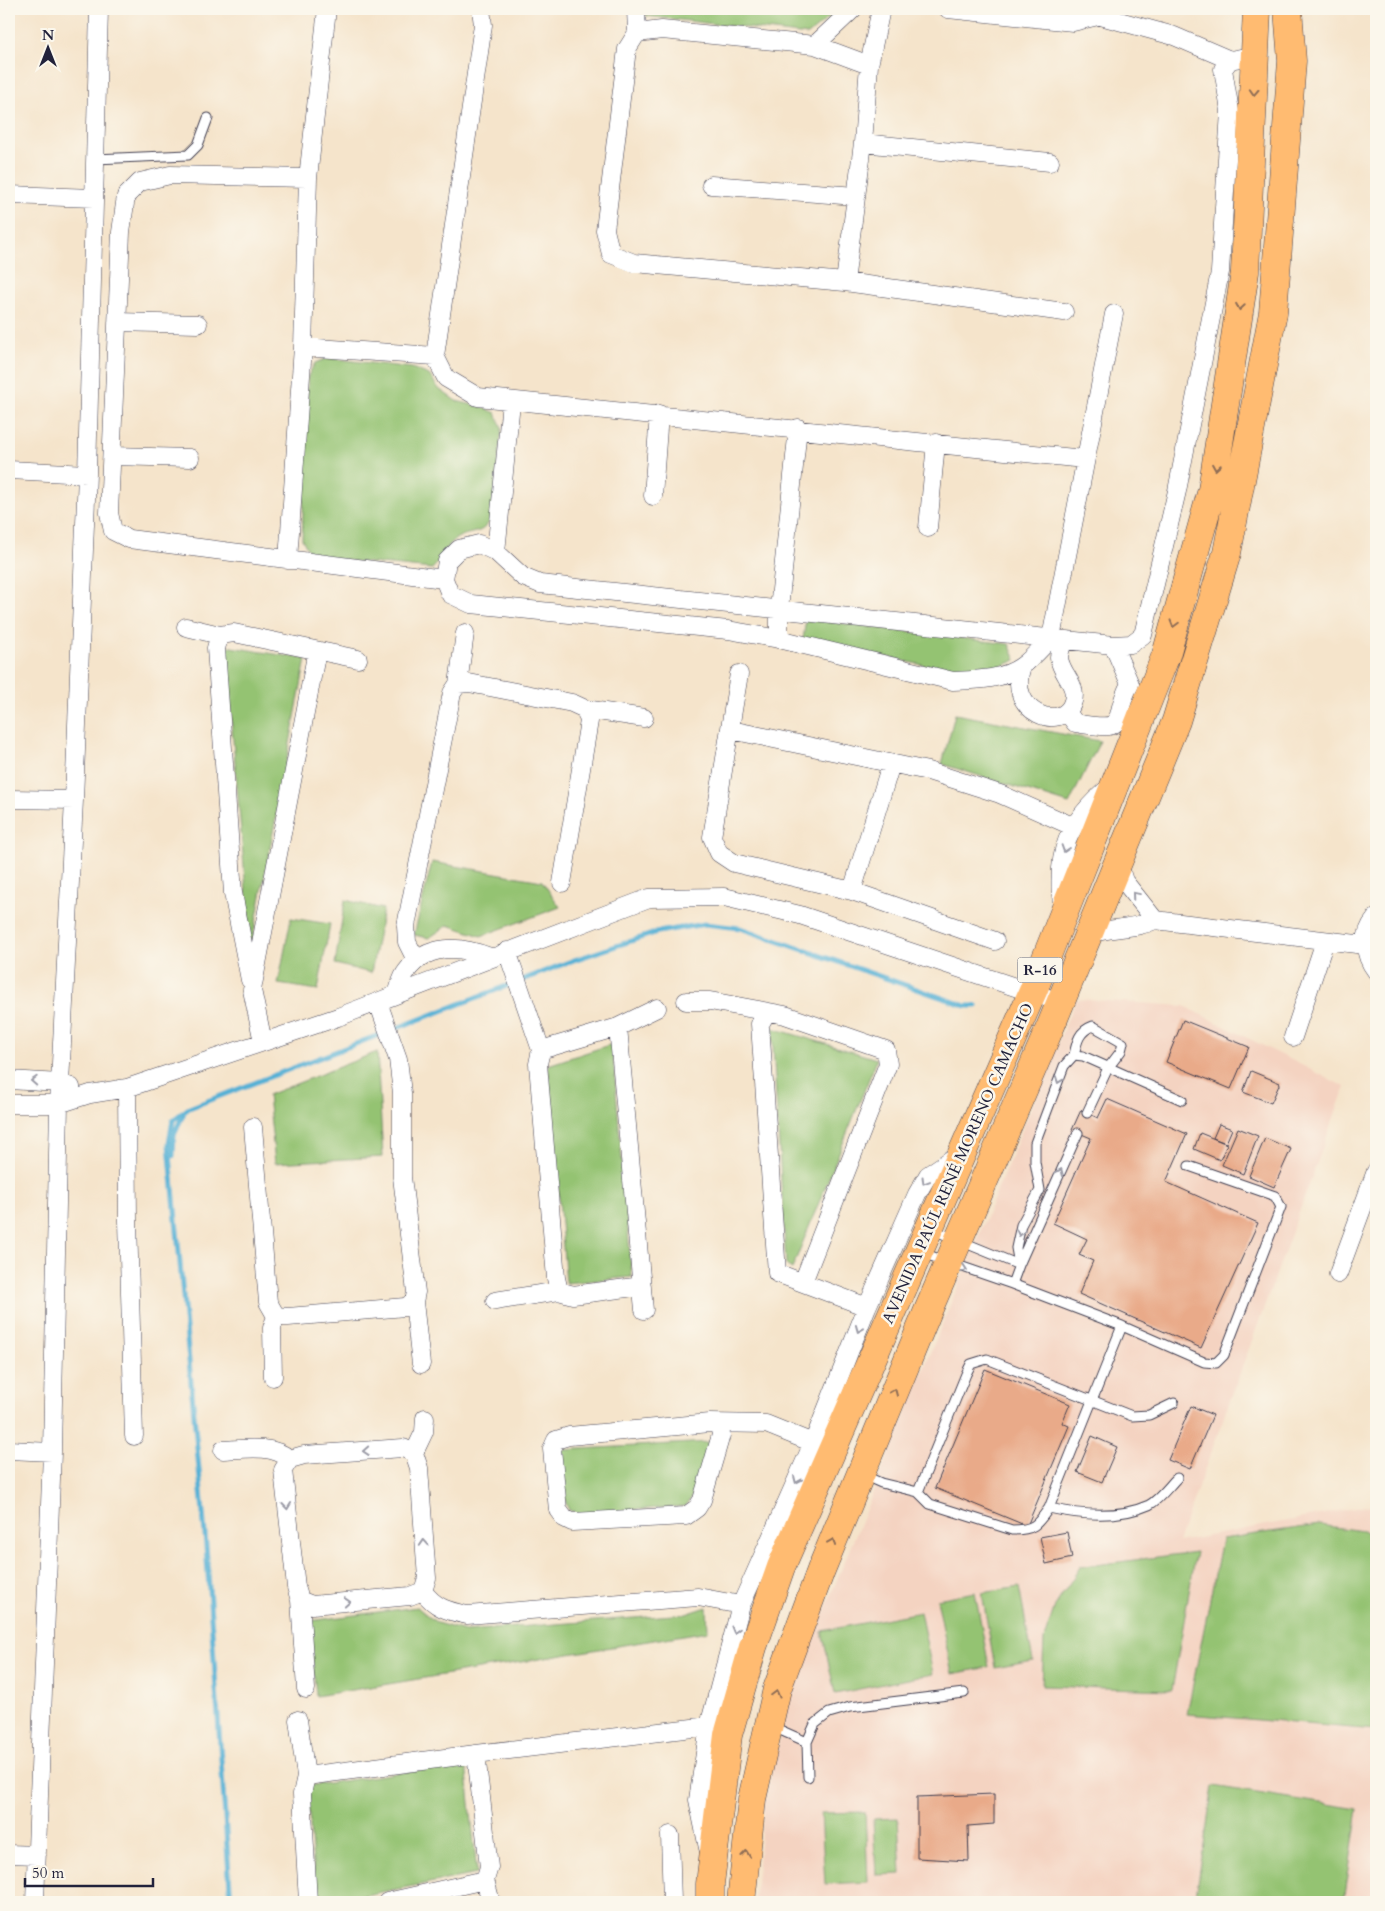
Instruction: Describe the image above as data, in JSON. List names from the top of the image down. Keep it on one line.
{"streets":{"main road":["R-16","AVENIDA PAÚL RENÉ MORENO CAMACHO"]},"scale_bar":"50 m","north":"top"}
